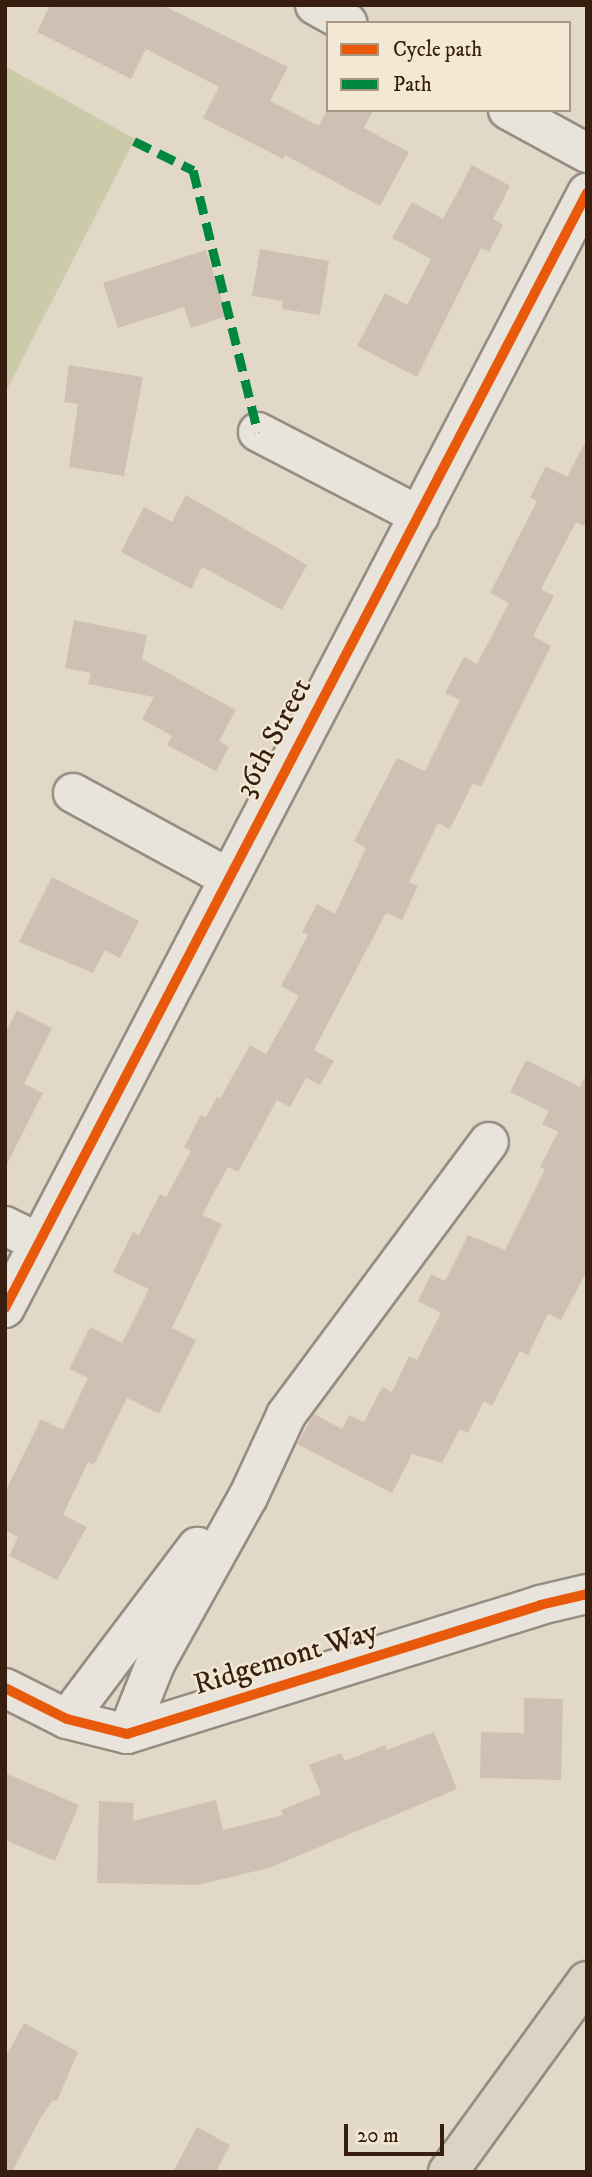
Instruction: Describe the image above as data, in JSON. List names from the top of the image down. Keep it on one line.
{"streets":{"street":["36th Street","Ridgemont Way"]},"legend":["Cycle path","Path"],"scale_bar":"20 m"}
